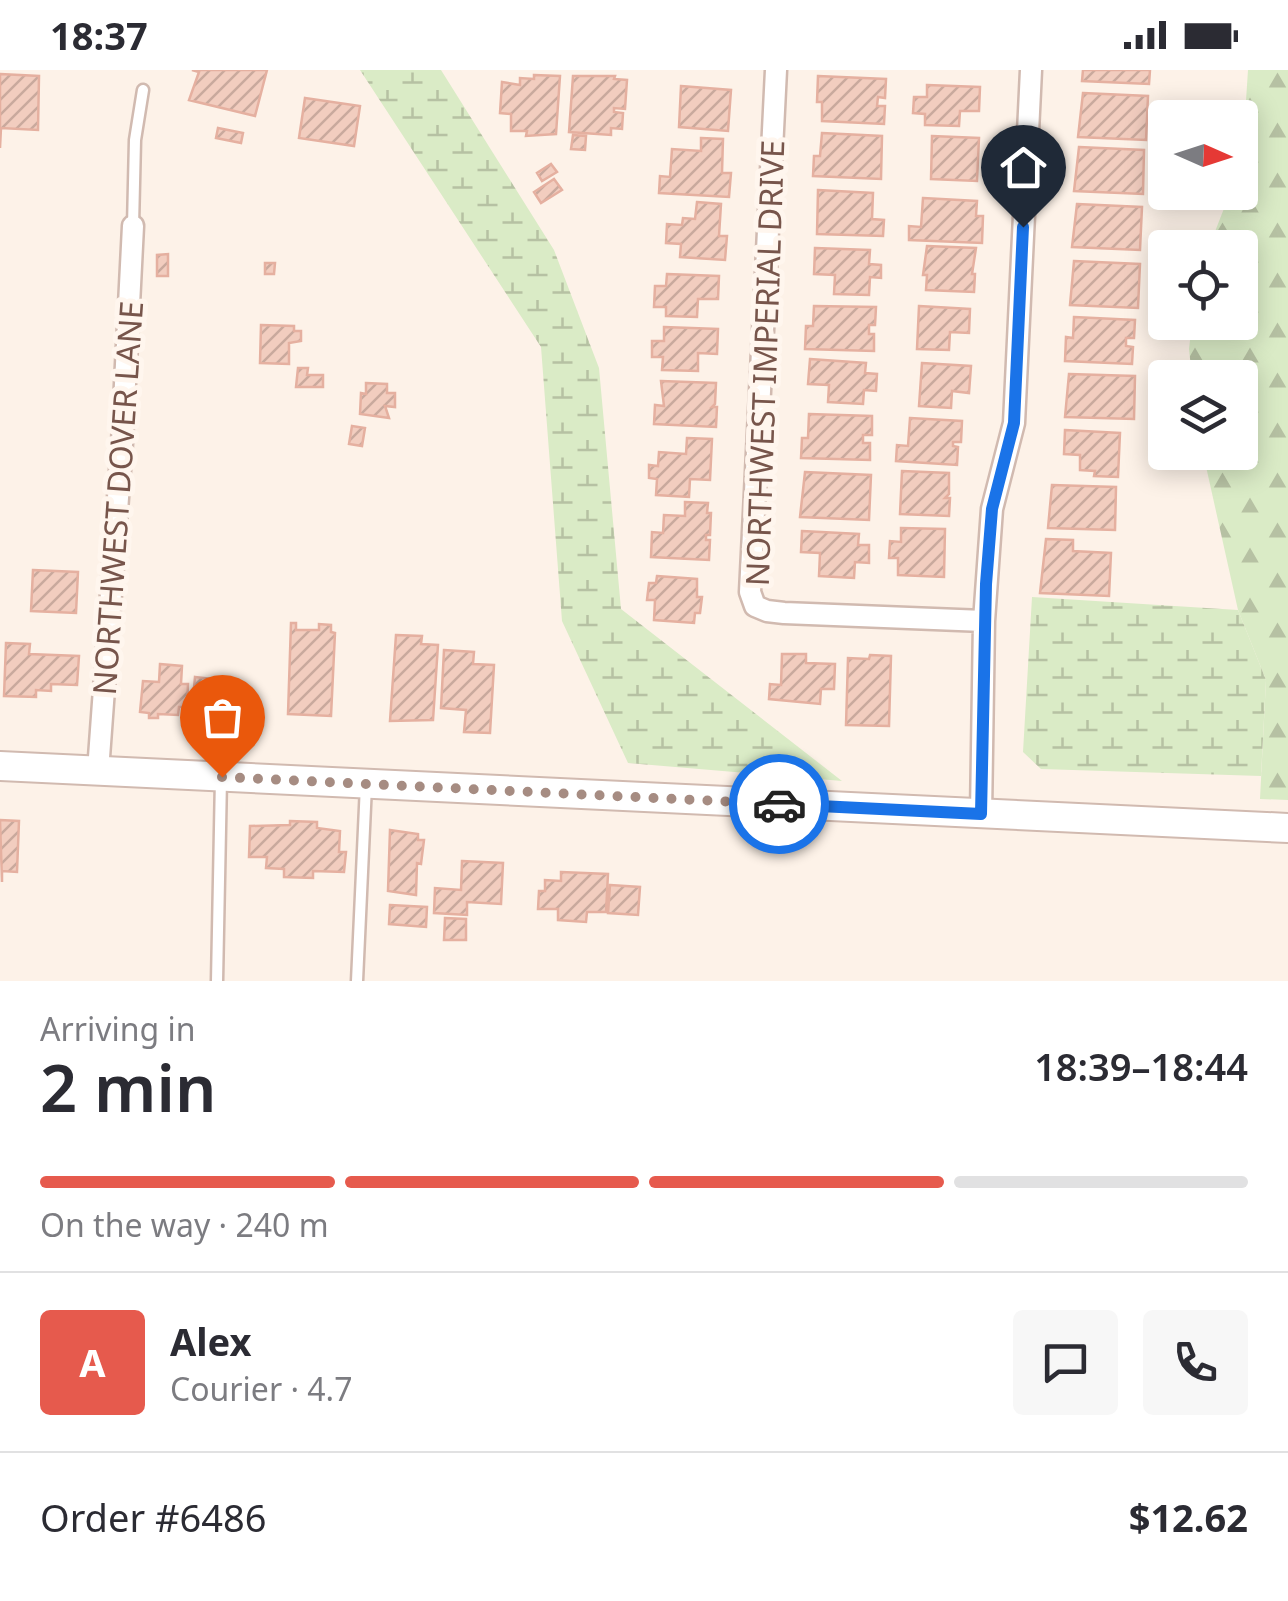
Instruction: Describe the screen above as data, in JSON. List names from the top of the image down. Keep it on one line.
{"streets":{"street":["NORTHWEST IMPERIAL DRIVE","NORTHWEST DOVER LANE"]},"north":"right","page":{"status":"18:37","heading":["2 min","Arriving in","18:39–18:44"],"panel":["Alex","Courier · 4.7","Order #6486","$12.62"],"bar":"On the way · 240 m","round":"A"}}
